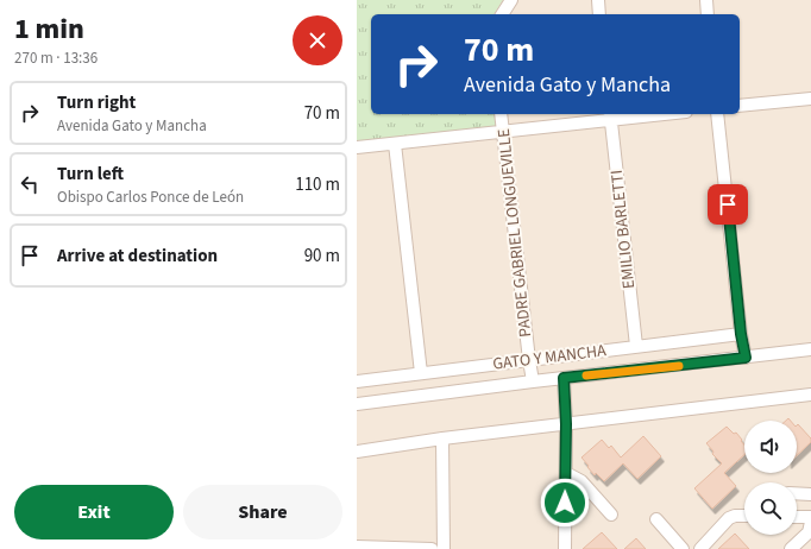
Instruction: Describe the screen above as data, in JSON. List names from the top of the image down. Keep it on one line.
{"streets":{"street":["EMILIO BARLETTI","PADRE GABRIEL LONGUEVILLE","GATO Y MANCHA"]},"crossings":[["EMILIO BARLETTI","GATO Y MANCHA"],["PADRE GABRIEL LONGUEVILLE","GATO Y MANCHA"]],"page":{"heading":["1 min","270 m · 13:36"],"turn":["70 m","Avenida Gato y Mancha"],"list":[{"name":"Turn right","note":"Avenida Gato y Mancha","value":"70 m"},{"name":"Turn left","note":"Obispo Carlos Ponce de León","value":"110 m"},{"name":"Arrive at destination","value":"90 m"}],"buttons":["Exit","Share"]}}
